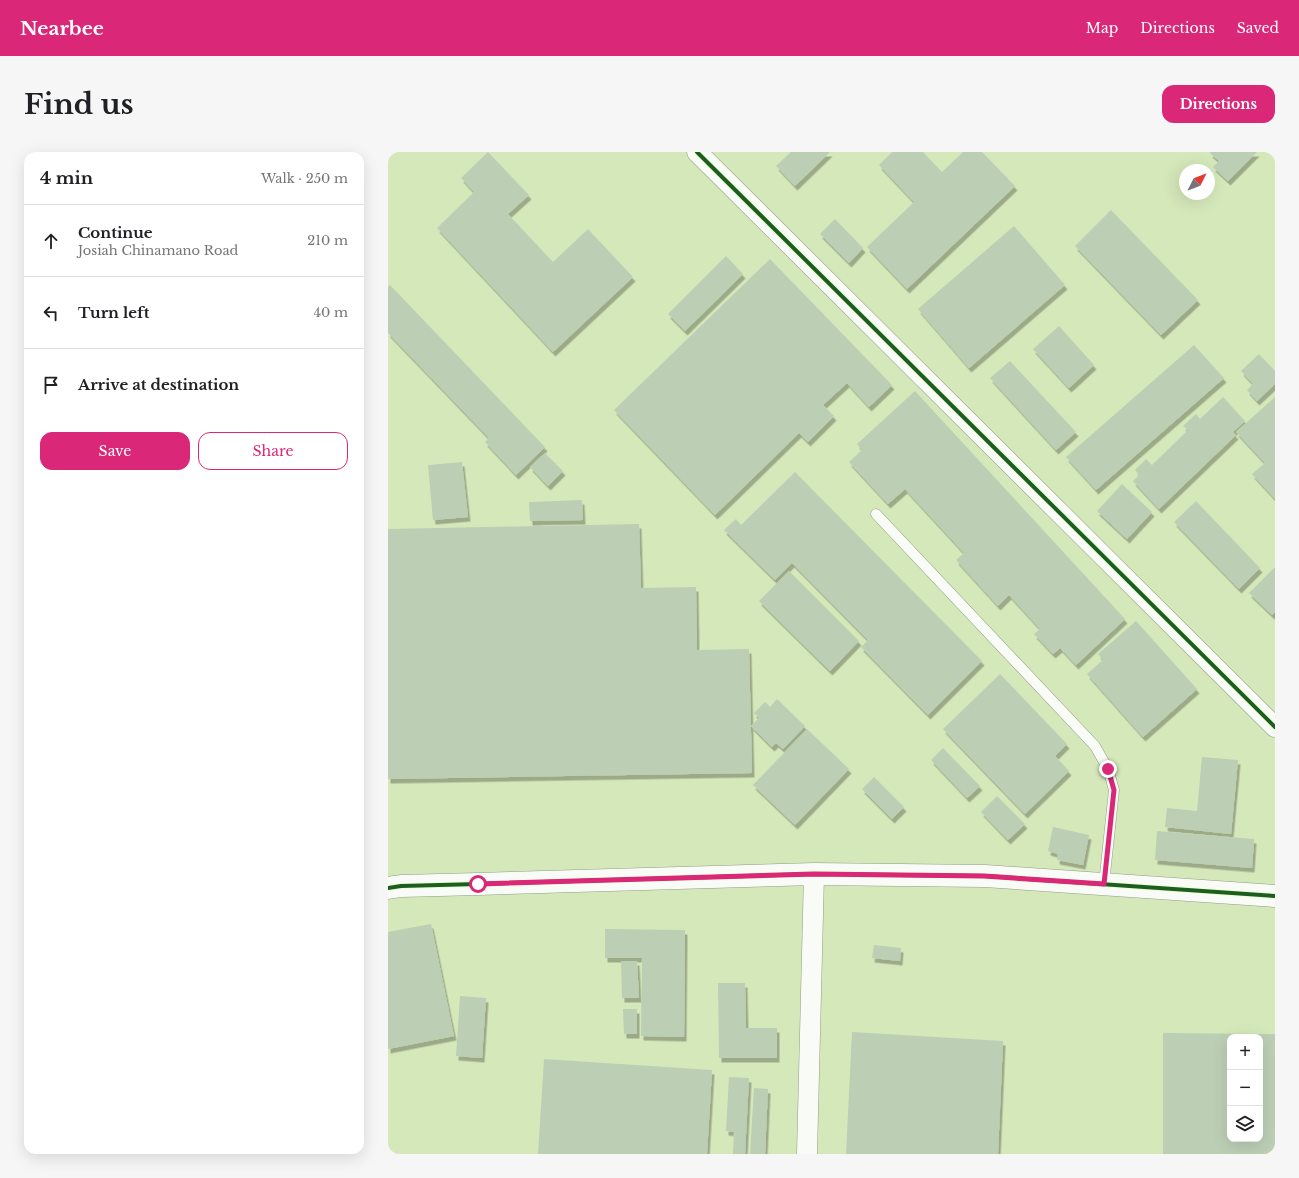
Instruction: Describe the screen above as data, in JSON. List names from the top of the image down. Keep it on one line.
{"north":"top right","page":{"header":"Nearbee","nav":["Map","Directions","Saved"],"buttons":["Directions",["Save","Share"]],"title":"Find us","heading":["4 min","Walk · 250 m"],"list":[["Continue","Josiah Chinamano Road","210 m"],["Turn left","40 m"],"Arrive at destination"],"map_buttons":["+","−"]}}
